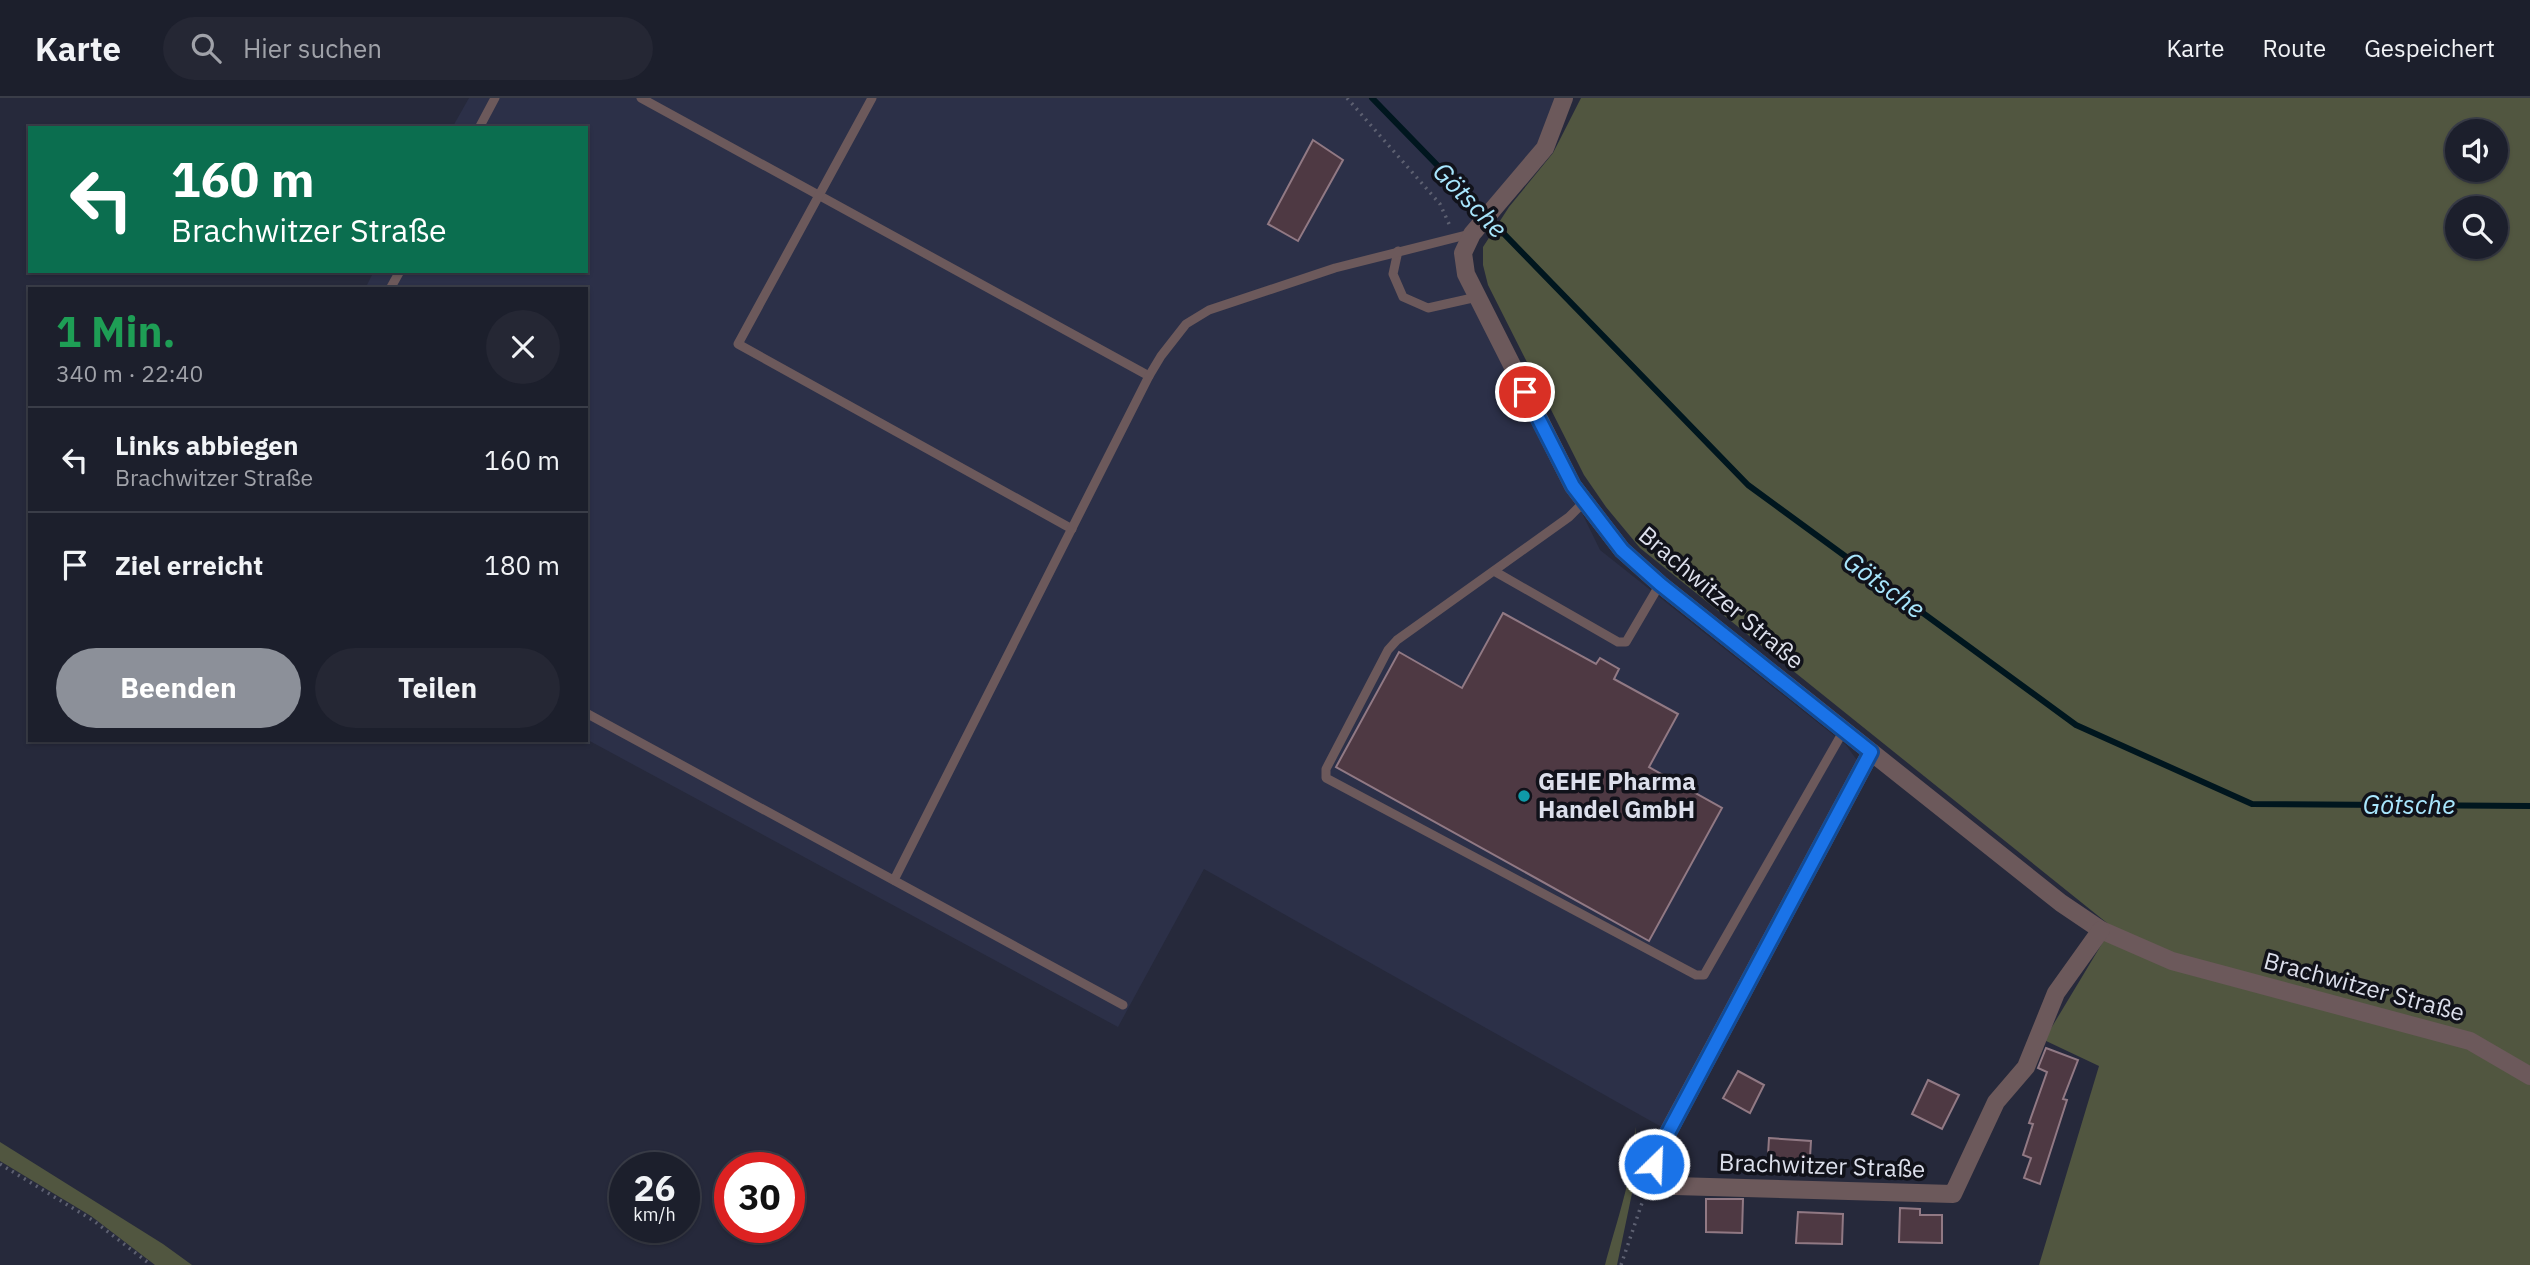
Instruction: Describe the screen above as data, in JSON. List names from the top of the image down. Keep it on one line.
{"streets":{"street":["Brachwitzer Straße"]},"water":["Götsche"],"places":["GEHE Pharma Handel GmbH"],"page":{"header":"Karte","search":"Hier suchen","nav":["Karte","Route","Gespeichert"],"turn":["160 m","Brachwitzer Straße"],"heading":["1 Min.","340 m · 22:40"],"list":[{"name":"Links abbiegen","note":"Brachwitzer Straße","value":"160 m"},{"name":"Ziel erreicht","value":"180 m"}],"buttons":["Beenden","Teilen"],"speed":"26 km/h","limit":"30"}}
